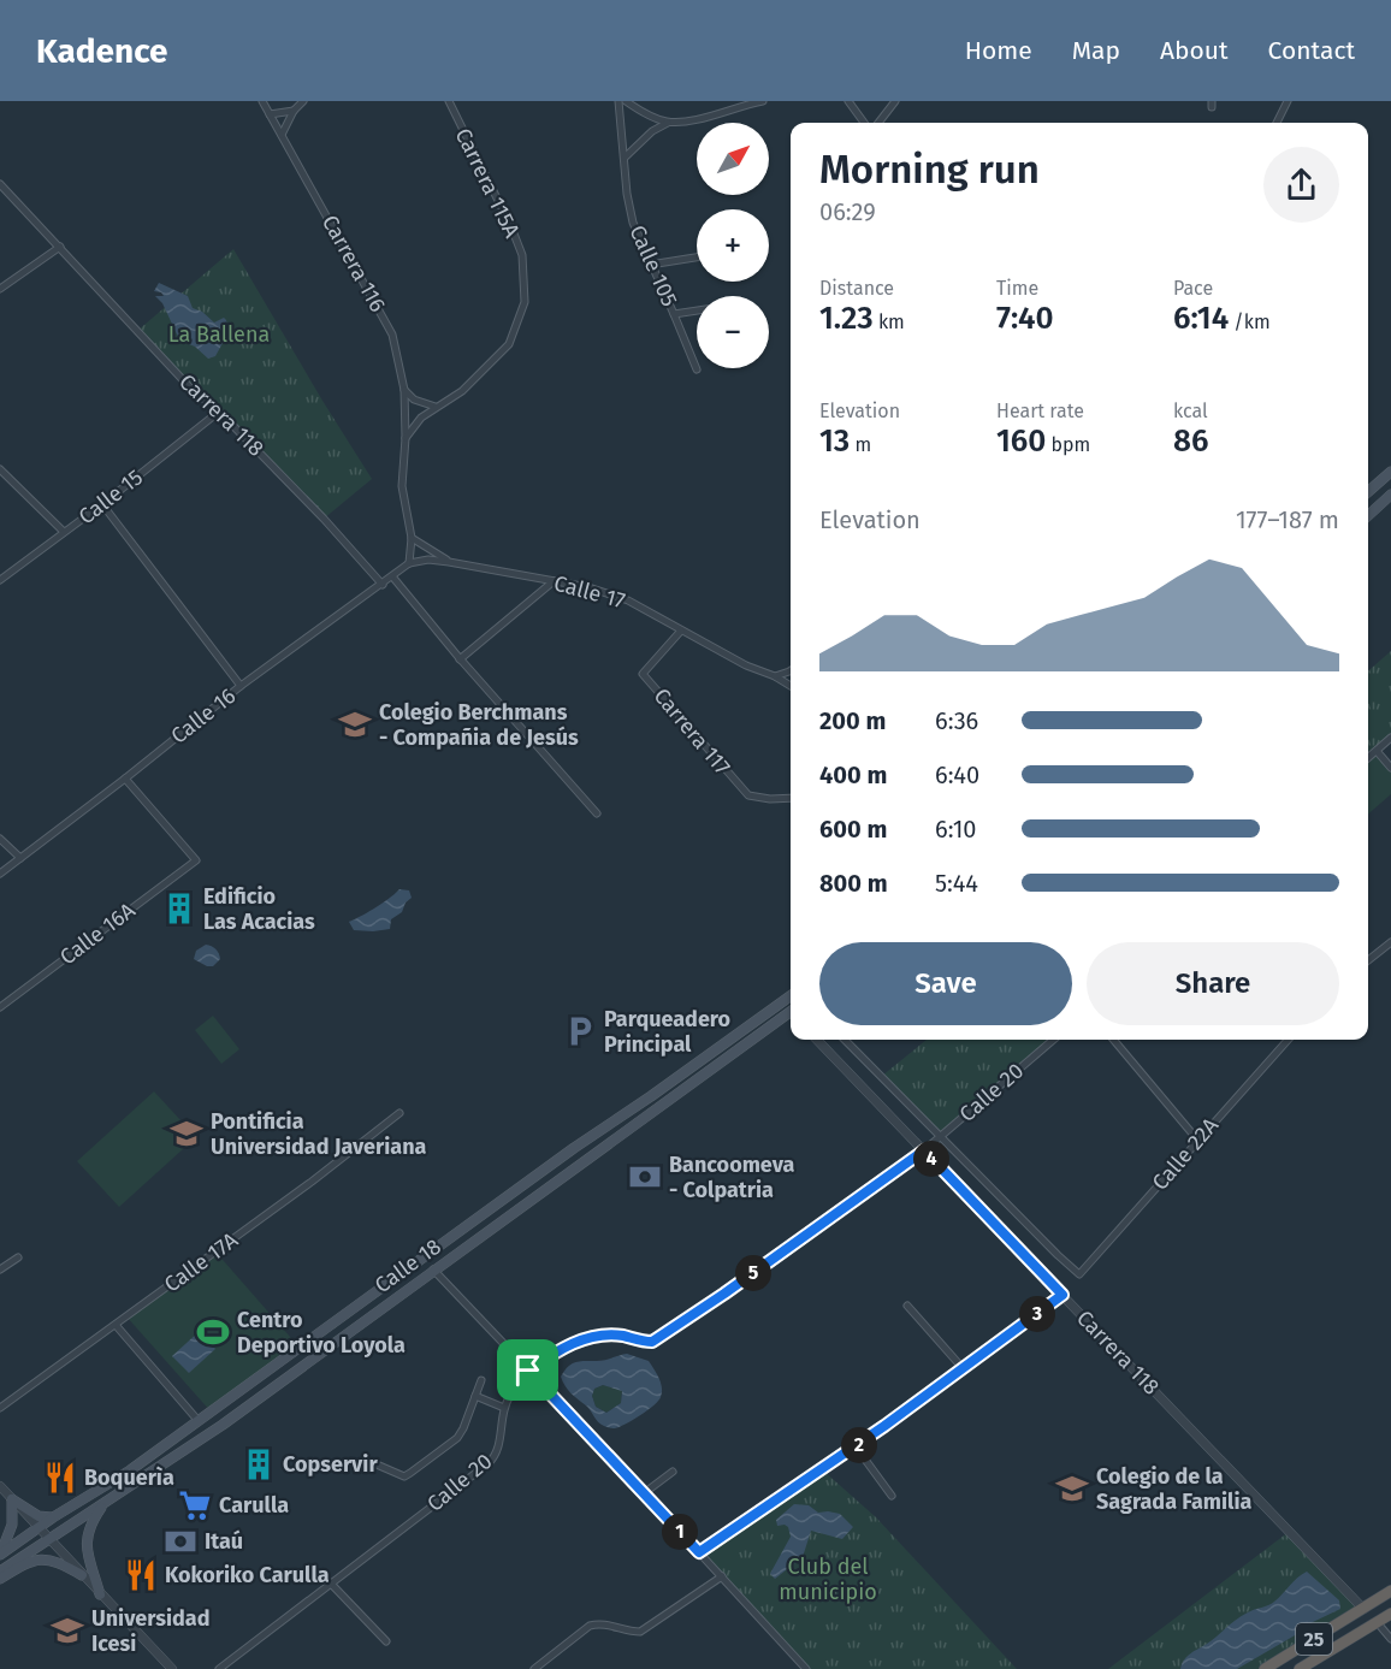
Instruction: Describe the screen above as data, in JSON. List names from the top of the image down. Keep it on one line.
{"streets":{"highway":["25"],"main road":["Calle 18"],"street":["Carrera 115A","Carrera 116","Calle 105","Carrera 118","Calle 15","Calle 17","Calle 16","Carrera 117","Calle 16A","Calle 20","Calle 22A","Calle 17A"]},"crossings":[["Carrera 116","Calle 17"],["Carrera 116","Calle 16"],["Carrera 118","Calle 15"],["Carrera 118","Calle 16"],["Carrera 118","Calle 20"],["Carrera 118","25"],["Calle 17","Calle 16"],["Calle 17","Carrera 117"],["Calle 16","Calle 16A"],["Calle 20","Calle 22A"]],"parks":["La Ballena","Club del municipio"],"places":{"school or university":["Colegio Berchmans - Compañia de Jesús","Pontificia Universidad Javeriana","Colegio de la Sagrada Familia","Universidad Icesi"],"building":["Edificio Las Acacias","Copservir"],"parking":["Parqueadero Principal"],"bank":["Bancoomeva - Colpatria","Itaú"],"sports":["Centro Deportivo Loyola"],"restaurant":["Boquerìa","Kokoriko Carulla"],"supermarket":["Carulla"]},"north":"top right","page":{"header":"Kadence","nav":["Home","Map","About","Contact"],"map_buttons":["+","−"],"heading":["Morning run","06:29"],"stats":[["Distance","1.23 km"],["Time","7:40"],["Pace","6:14 /km"],["Elevation","13 m"],["Heart rate","160 bpm"],["kcal","86"]],"chart":["Elevation","177–187 m"],"list":[{"name":"200 m","note":"6:36"},{"name":"400 m","note":"6:40"},{"name":"600 m","note":"6:10"},{"name":"800 m","note":"5:44"}],"buttons":["Save","Share"],"pins":["4","5","3","2","1"]}}
